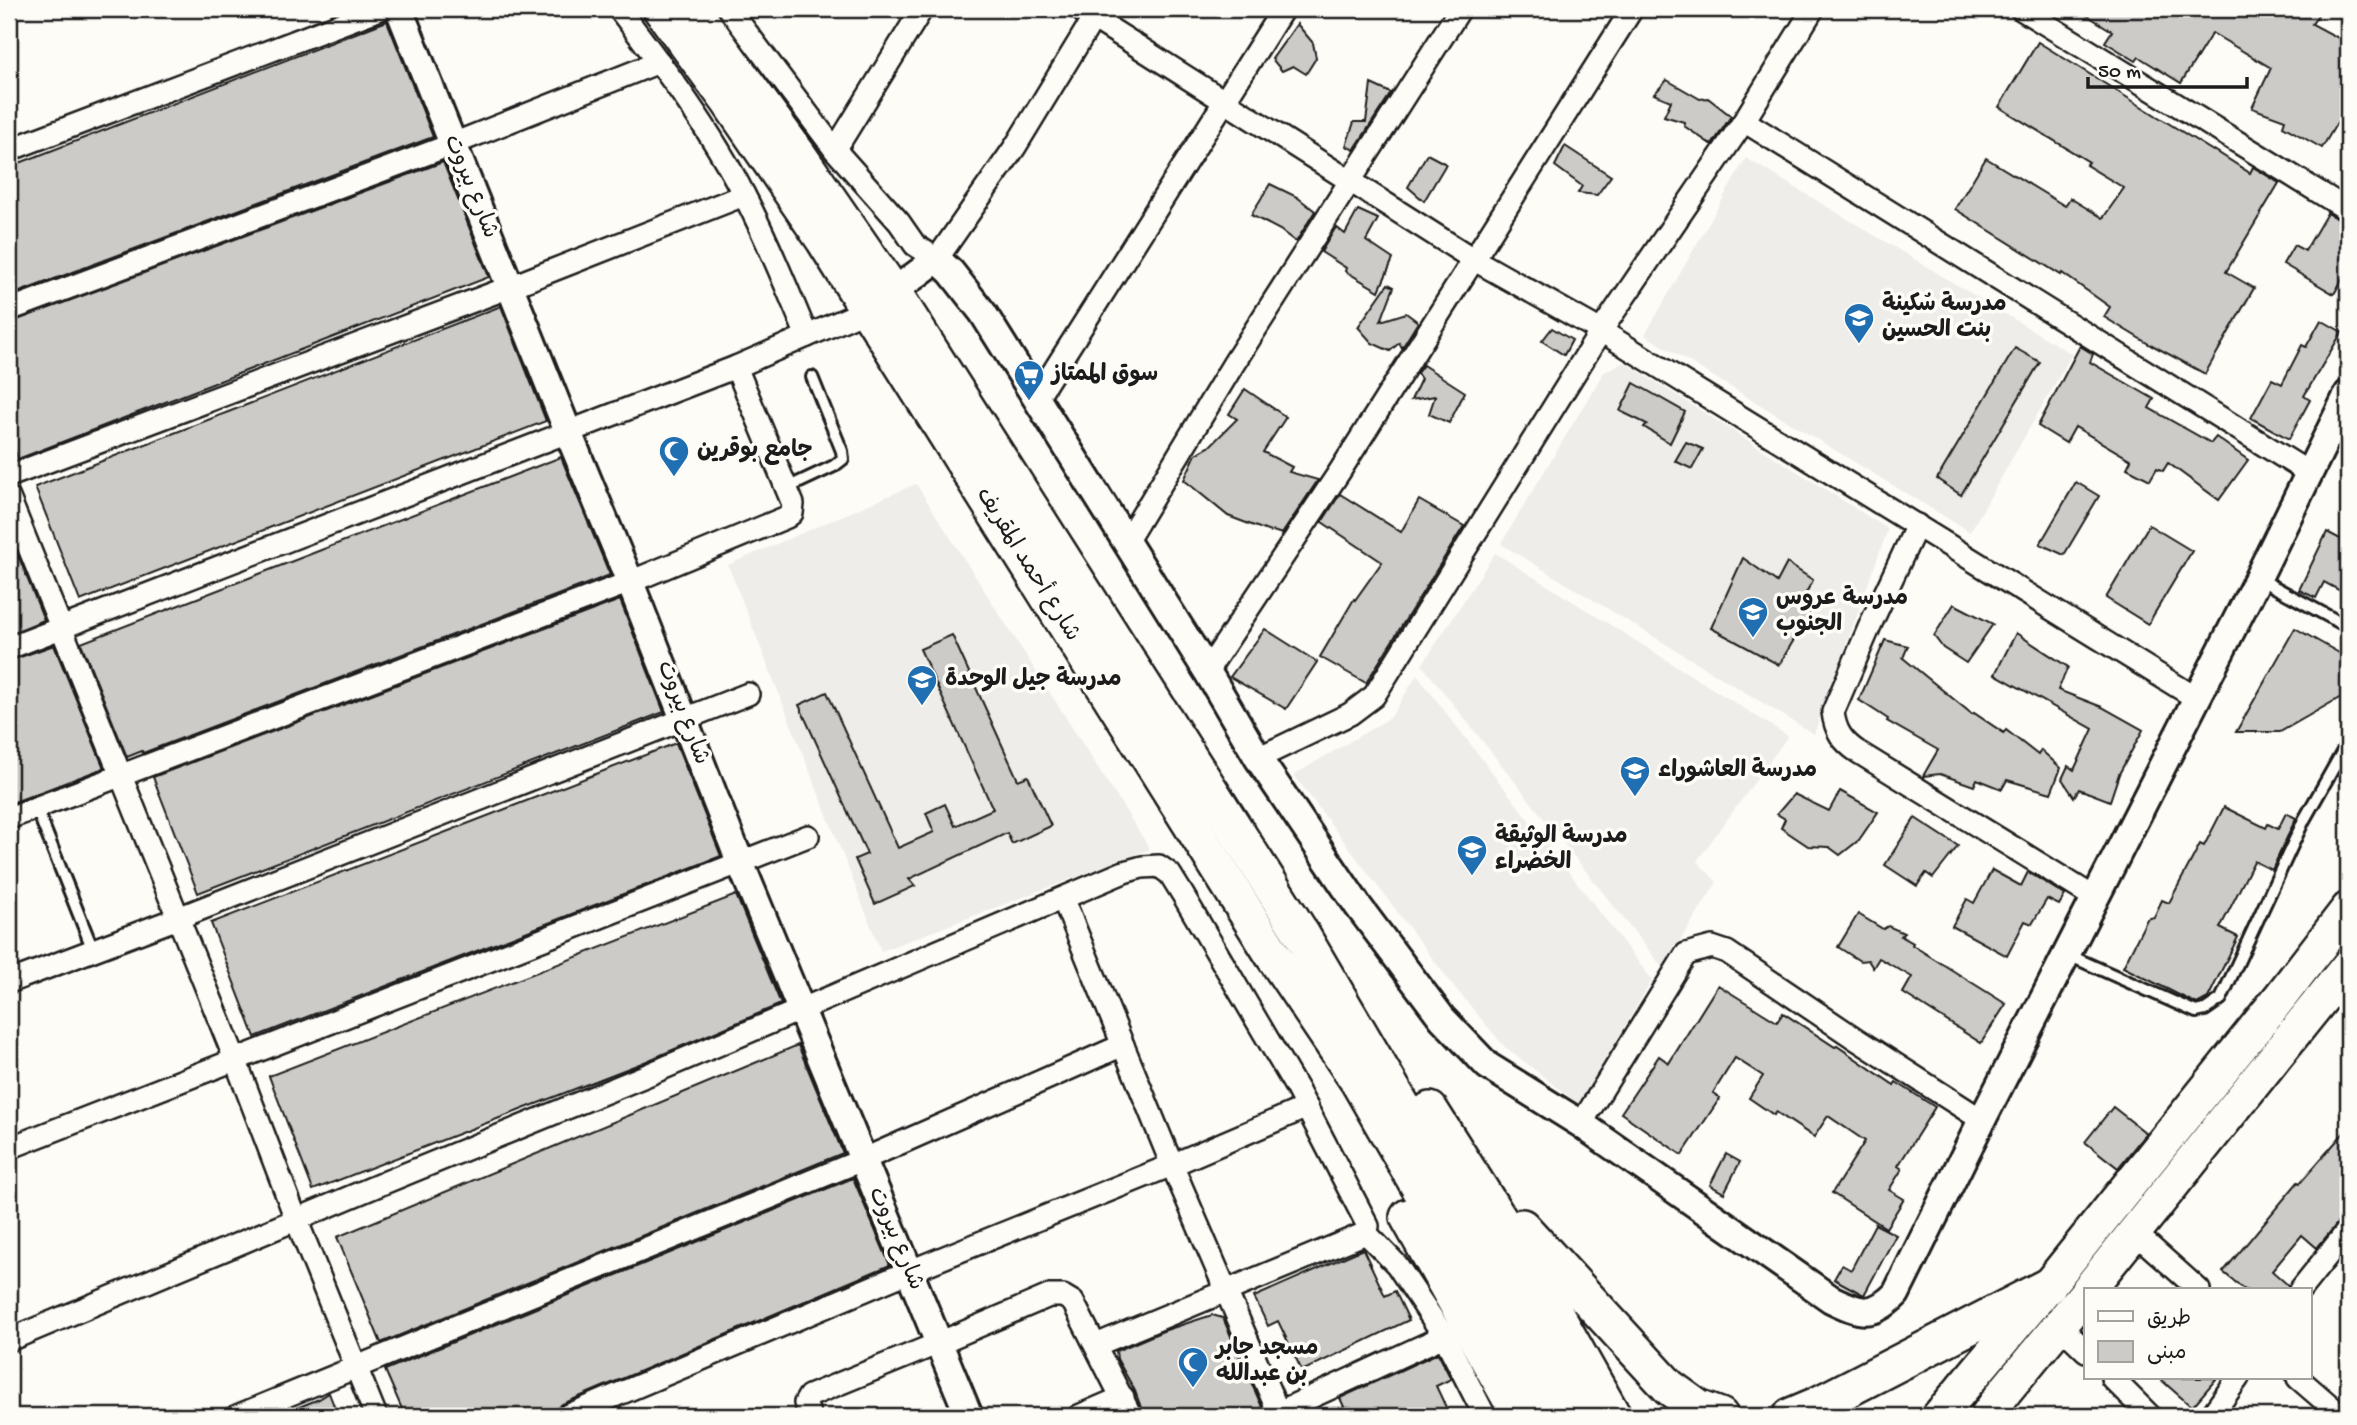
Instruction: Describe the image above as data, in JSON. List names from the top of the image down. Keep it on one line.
{"streets":{"highway":["شارع أحمد المقريف"],"street":["شارع بيروت"]},"places":{"school or university":["مدرسة سُكينة بنت الحسين","مدرسة عروس الجنوب","مدرسة جيل الوحدة","مدرسة العاشوراء","مدرسة الوثيقة الخضراء"],"supermarket":["سوق الممتاز"],"mosque":["جامع بوقرين","مسجد جابر بن عبدالله"]},"legend":["طريق","مبنى"],"scale_bar":"50 m"}
